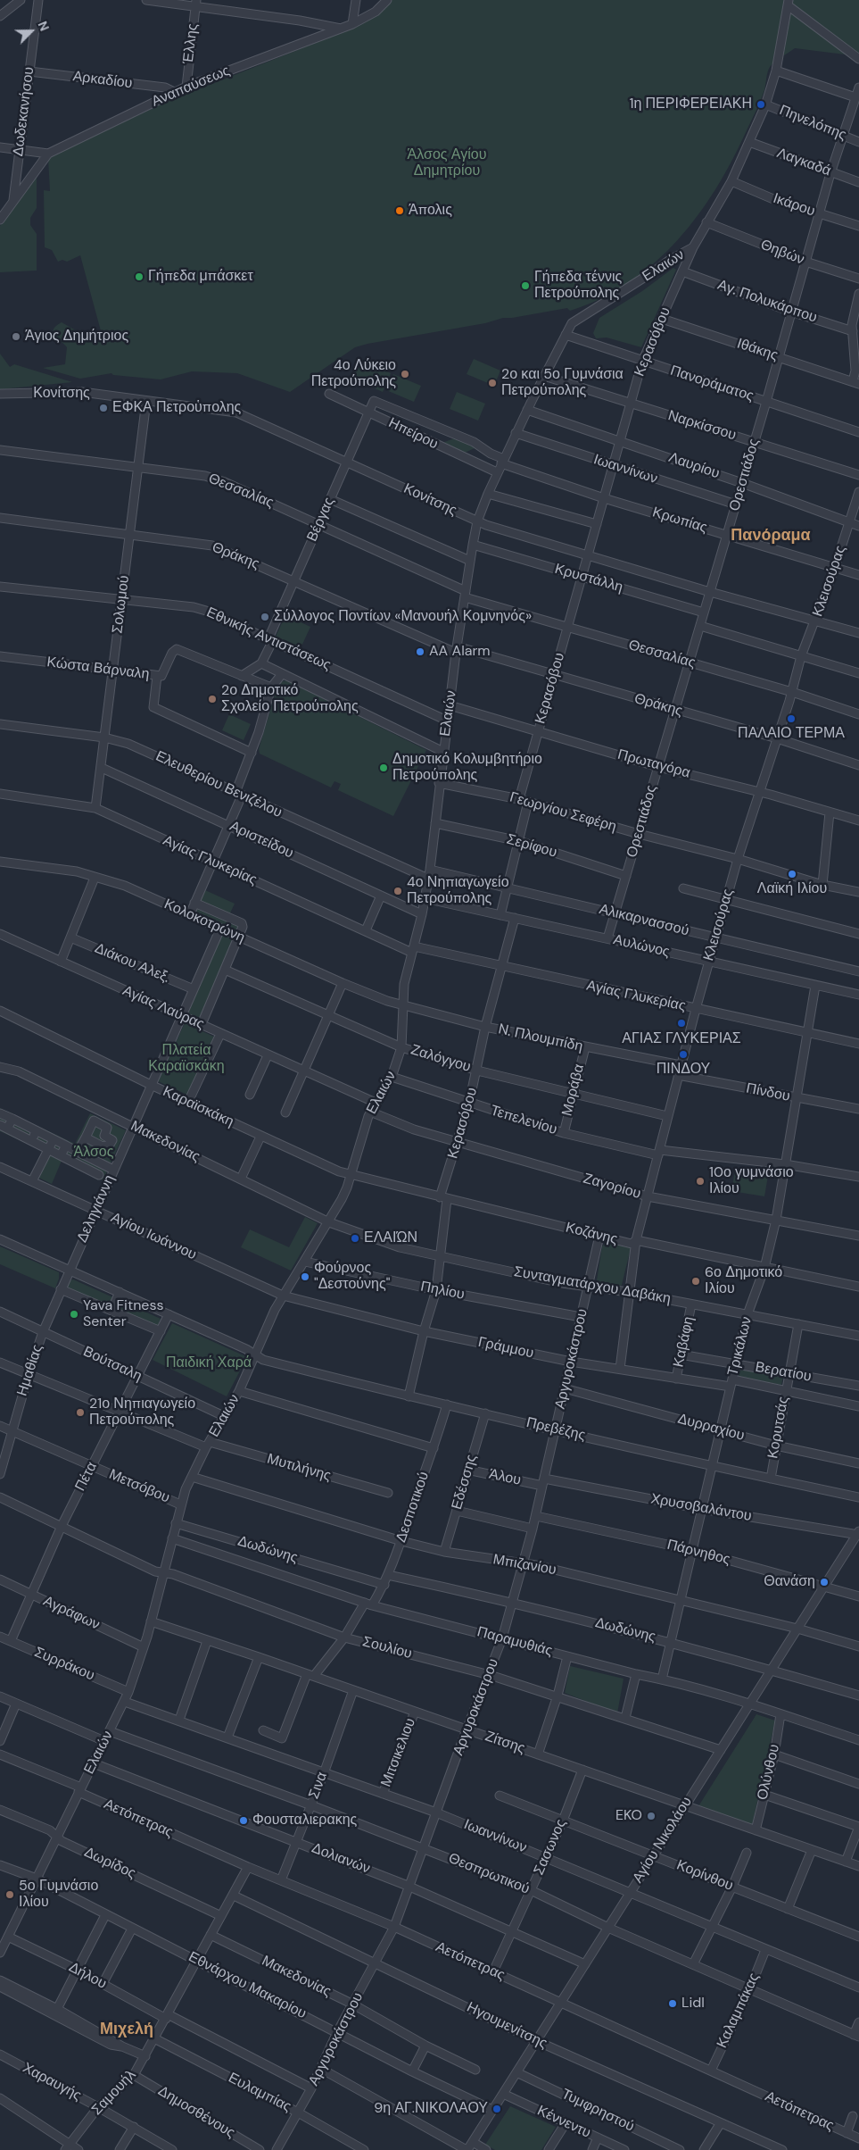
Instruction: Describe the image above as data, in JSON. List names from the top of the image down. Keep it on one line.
{"streets":{"street":["Έλλης","Αρκαδίου","Αναπαύσεως","Δωδεκανήσου","Πηνελόπης","Λαγκαδά","Ικάρου","Θηβών","Ελαιών","Αγ. Πολυκάρπου","Κερασόβου","Ιθάκης","Πανοράματος","Κονίτσης","Ναρκίσσου","Ηπείρου","Λαυρίου","Ιωαννίνων","Ορεστιάδος","Θεσσαλίας","Βέργας","Κρωπίας","Θράκης","Κρυστάλλη","Κλεισούρας","Σολωμού","Εθνικής Αντιστάσεως","Κώστα Βάρναλη","Πρωταγόρα","Ελευθερίου Βενιζέλου","Γεωργίου Σεφέρη","Αριστείδου","Σερίφου","Αγίας Γλυκερίας","Αλικαρνασσού","Κολοκοτρώνη","Αυλώνος","Διάκου Αλεξ.","Αγίας Λαύρας","N. Πλουμπίδη","Ζαλόγγου","Μοράβα","Πίνδου","Καραϊσκάκη","Τεπελενίου","Μακεδονίας","Ζαγορίου","Δεληγιάννη","Κοζάνης","Αγίου Ιωάννου","Συνταγματάρχου Δαβάκη","Πηλίου","Καβάφη","Τρικάλων","Γράμμου","Αργυροκάστρου","Βούτσαλη","Ημαθίας","Βερατίου","Δυρραχίου","Κορυτσάς","Πρεβέζης","Μυτιλήνης","Πέτα","Άλου","Εδέσσης","Μετσόβου","Δεσποτικού","Χρυσοβαλάντου","Δωδώνης","Πάρνηθος","Μπιζανίου","Αγράφων","Παραμυθιάς","Σουλίου","Συρράκου","Ζίτσης","Μιτσικελιου","Ολύνθου","Σινα","Αετόπετρας","Αγίου Νικολάου","Σασωνος","Δολιανών","Δωρίδος","Θεσπρωτικού","Κορίνθου","Δήλου","Εθνάρχου Μακαρίου","Καλαμπάκας","Ηγουμενίτσης","Χαραυγής","Σαμουήλ","Ευλαμπίας","Τυμφρηστού","Δημοσθένους","Κέννεντυ"]},"crossings":[["Έλλης","Αναπαύσεως"],["Αρκαδίου","Αναπαύσεως"],["Αρκαδίου","Δωδεκανήσου"],["Αναπαύσεως","Δωδεκανήσου"],["Πηνελόπης","Κερασόβου"],["Πηνελόπης","Ορεστιάδος"],["Λαγκαδά","Κερασόβου"],["Λαγκαδά","Ορεστιάδος"],["Ικάρου","Κερασόβου"],["Ικάρου","Ορεστιάδος"],["Θηβών","Κερασόβου"],["Θηβών","Ορεστιάδος"],["Ελαιών","Κερασόβου"],["Ελαιών","Πανοράματος"],["Ελαιών","Κονίτσης"],["Ελαιών","Ναρκίσσου"],["Ελαιών","Ηπείρου"],["Ελαιών","Λαυρίου"],["Ελαιών","Ιωαννίνων"],["Ελαιών","Θεσσαλίας"],["Ελαιών","Κρωπίας"],["Ελαιών","Θράκης"],["Ελαιών","Κρυστάλλη"],["Ελαιών","Εθνικής Αντιστάσεως"],["Ελαιών","Πρωταγόρα"],["Ελαιών","Ελευθερίου Βενιζέλου"],["Ελαιών","Γεωργίου Σεφέρη"],["Ελαιών","Αριστείδου"],["Ελαιών","Σερίφου"],["Ελαιών","Αγίας Γλυκερίας"],["Ελαιών","Αλικαρνασσού"],["Ελαιών","Κολοκοτρώνη"],["Ελαιών","Αυλώνος"],["Ελαιών","Αγίας Λαύρας"],["Ελαιών","N. Πλουμπίδη"],["Ελαιών","Ζαλόγγου"],["Ελαιών","Καραϊσκάκη"],["Ελαιών","Τεπελενίου"],["Ελαιών","Μακεδονίας"],["Ελαιών","Ζαγορίου"],["Ελαιών","Κοζάνης"],["Ελαιών","Αγίου Ιωάννου"],["Ελαιών","Συνταγματάρχου Δαβάκη"],["Ελαιών","Πηλίου"],["Ελαιών","Γράμμου"],["Ελαιών","Βούτσαλη"],["Ελαιών","Πρεβέζης"],["Ελαιών","Μυτιλήνης"],["Ελαιών","Μετσόβου"],["Ελαιών","Δωδώνης"],["Ελαιών","Μπιζανίου"],["Ελαιών","Αγράφων"],["Ελαιών","Παραμυθιάς"],["Ελαιών","Σουλίου"],["Ελαιών","Συρράκου"],["Ελαιών","Ζίτσης"],["Ελαιών","Αετόπετρας"],["Ελαιών","Δολιανών"],["Ελαιών","Δωρίδος"],["Ελαιών","Θεσπρωτικού"],["Ελαιών","Δήλου"],["Ελαιών","Εθνάρχου Μακαρίου"],["Αγ. Πολυκάρπου","Κερασόβου"],["Αγ. Πολυκάρπου","Ορεστιάδος"],["Κερασόβου","Ιθάκης"],["Κερασόβου","Πανοράματος"],["Κερασόβου","Κονίτσης"],["Κερασόβου","Ναρκίσσου"],["Κερασόβου","Λαυρίου"],["Κερασόβου","Ιωαννίνων"],["Κερασόβου","Θεσσαλίας"],["Κερασόβου","Κρωπίας"],["Κερασόβου","Θράκης"],["Κερασόβου","Κρυστάλλη"],["Κερασόβου","Πρωταγόρα"],["Κερασόβου","Γεωργίου Σεφέρη"],["Κερασόβου","Αγίας Γλυκερίας"],["Κερασόβου","Αυλώνος"],["Κερασόβου","N. Πλουμπίδη"],["Κερασόβου","Ζαλόγγου"],["Κερασόβου","Τεπελενίου"],["Κερασόβου","Ζαγορίου"],["Κερασόβου","Κοζάνης"],["Κερασόβου","Συνταγματάρχου Δαβάκη"],["Κερασόβου","Πηλίου"],["Κερασόβου","Γράμμου"],["Κερασόβου","Πρεβέζης"],["Ιθάκης","Ορεστιάδος"],["Πανοράματος","Ορεστιάδος"],["Κονίτσης","Ορεστιάδος"],["Κονίτσης","Βέργας"],["Κονίτσης","Κλεισούρας"],["Κονίτσης","Σολωμού"],["Ναρκίσσου","Ορεστιάδος"],["Ηπείρου","Βέργας"],["Ηπείρου","Κρωπίας"],["Λαυρίου","Ορεστιάδος"],["Λαυρίου","Κλεισούρας"],["Ιωαννίνων","Ορεστιάδος"],["Ιωαννίνων","Αργυροκάστρου"],["Ιωαννίνων","Μιτσικελιου"],["Ιωαννίνων","Σινα"],["Ιωαννίνων","Αγίου Νικολάου"],["Ιωαννίνων","Σασωνος"],["Ιωαννίνων","Καλαμπάκας"],["Ορεστιάδος","Θεσσαλίας"],["Ορεστιάδος","Κρωπίας"],["Ορεστιάδος","Θράκης"],["Ορεστιάδος","Κρυστάλλη"],["Ορεστιάδος","Πρωταγόρα"],["Ορεστιάδος","Γεωργίου Σεφέρη"],["Ορεστιάδος","Σερίφου"],["Ορεστιάδος","Αλικαρνασσού"],["Ορεστιάδος","Αυλώνος"],["Θεσσαλίας","Βέργας"],["Θεσσαλίας","Κλεισούρας"],["Θεσσαλίας","Σολωμού"],["Βέργας","Θράκης"],["Βέργας","Εθνικής Αντιστάσεως"],["Κρωπίας","Κλεισούρας"],["Θράκης","Κλεισούρας"],["Θράκης","Σολωμού"],["Κλεισούρας","Πρωταγόρα"],["Κλεισούρας","Γεωργίου Σεφέρη"],["Κλεισούρας","Αγίας Γλυκερίας"],["Κλεισούρας","Αλικαρνασσού"],["Κλεισούρας","Αυλώνος"],["Κλεισούρας","N. Πλουμπίδη"],["Κλεισούρας","Ζαλόγγου"],["Κλεισούρας","Πίνδου"],["Κλεισούρας","Τεπελενίου"],["Κλεισούρας","Ζαγορίου"],["Κλεισούρας","Κοζάνης"],["Κλεισούρας","Συνταγματάρχου Δαβάκη"],["Κλεισούρας","Γράμμου"],["Σολωμού","Εθνικής Αντιστάσεως"],["Σολωμού","Κώστα Βάρναλη"],["Σολωμού","Ελευθερίου Βενιζέλου"],["Σολωμού","Αριστείδου"],["Σολωμού","Αγίας Γλυκερίας"],["Αγίας Γλυκερίας","Τρικάλων"],["Κολοκοτρώνη","N. Πλουμπίδη"],["Κολοκοτρώνη","Δεληγιάννη"],["Αυλώνος","Τρικάλων"],["Διάκου Αλεξ.","Δεληγιάννη"],["Αγίας Λαύρας","Δεληγιάννη"],["N. Πλουμπίδη","Μοράβα"],["Ζαλόγγου","Μοράβα"],["Μοράβα","Τεπελενίου"],["Πίνδου","Τρικάλων"],["Καραϊσκάκη","Δεληγιάννη"],["Καραϊσκάκη","Κοζάνης"],["Τεπελενίου","Τρικάλων"],["Μακεδονίας","Δεληγιάννη"],["Μακεδονίας","Συνταγματάρχου Δαβάκη"],["Μακεδονίας","Αργυροκάστρου"],["Μακεδονίας","Σαμουήλ"],["Ζαγορίου","Τρικάλων"],["Δεληγιάννη","Αγίου Ιωάννου"],["Δεληγιάννη","Ημαθίας"],["Δεληγιάννη","Πρεβέζης"],["Κοζάνης","Τρικάλων"],["Κοζάνης","Αργυροκάστρου"],["Αγίου Ιωάννου","Γράμμου"],["Συνταγματάρχου Δαβάκη","Καβάφη"],["Συνταγματάρχου Δαβάκη","Τρικάλων"],["Συνταγματάρχου Δαβάκη","Αργυροκάστρου"],["Συνταγματάρχου Δαβάκη","Κορυτσάς"],["Πηλίου","Αργυροκάστρου"],["Καβάφη","Γράμμου"],["Καβάφη","Βερατίου"],["Τρικάλων","Γράμμου"],["Τρικάλων","Βερατίου"],["Τρικάλων","Δυρραχίου"],["Τρικάλων","Πρεβέζης"],["Τρικάλων","Χρυσοβαλάντου"],["Τρικάλων","Δωδώνης"],["Τρικάλων","Πάρνηθος"],["Τρικάλων","Μπιζανίου"],["Τρικάλων","Παραμυθιάς"],["Γράμμου","Αργυροκάστρου"],["Γράμμου","Κορυτσάς"],["Αργυροκάστρου","Δυρραχίου"],["Αργυροκάστρου","Πρεβέζης"],["Αργυροκάστρου","Άλου"],["Αργυροκάστρου","Χρυσοβαλάντου"],["Αργυροκάστρου","Δωδώνης"],["Αργυροκάστρου","Πάρνηθος"],["Αργυροκάστρου","Μπιζανίου"],["Αργυροκάστρου","Παραμυθιάς"],["Αργυροκάστρου","Σουλίου"],["Αργυροκάστρου","Ζίτσης"],["Αργυροκάστρου","Αετόπετρας"],["Αργυροκάστρου","Δολιανών"],["Αργυροκάστρου","Θεσπρωτικού"],["Αργυροκάστρου","Δήλου"],["Αργυροκάστρου","Εθνάρχου Μακαρίου"],["Αργυροκάστρου","Ηγουμενίτσης"],["Αργυροκάστρου","Ευλαμπίας"],["Βούτσαλη","Ημαθίας"],["Βούτσαλη","Πέτα"],["Ημαθίας","Πρεβέζης"],["Ημαθίας","Μυτιλήνης"],["Ημαθίας","Μετσόβου"],["Βερατίου","Κορυτσάς"],["Δυρραχίου","Κορυτσάς"],["Κορυτσάς","Πρεβέζης"],["Πρεβέζης","Πέτα"],["Πρεβέζης","Εδέσσης"],["Πρεβέζης","Δεσποτικού"],["Μυτιλήνης","Πέτα"],["Πέτα","Μετσόβου"],["Πέτα","Αγράφων"],["Πέτα","Σουλίου"],["Πέτα","Συρράκου"],["Άλου","Εδέσσης"],["Άλου","Χρυσοβαλάντου"],["Εδέσσης","Μπιζανίου"],["Δεσποτικού","Δωδώνης"],["Δεσποτικού","Μπιζανίου"],["Δεσποτικού","Παραμυθιάς"],["Δεσποτικού","Σουλίου"],["Δεσποτικού","Ζίτσης"],["Χρυσοβαλάντου","Αγίου Νικολάου"],["Δωδώνης","Αγίου Νικολάου"],["Πάρνηθος","Αγίου Νικολάου"],["Μπιζανίου","Αγίου Νικολάου"],["Παραμυθιάς","Ολύνθου"],["Παραμυθιάς","Αγίου Νικολάου"],["Σουλίου","Αγίου Νικολάου"],["Ζίτσης","Μιτσικελιου"],["Ζίτσης","Ολύνθου"],["Ζίτσης","Σινα"],["Ζίτσης","Αγίου Νικολάου"],["Ζίτσης","Σασωνος"],["Σινα","Αετόπετρας"],["Σινα","Δολιανών"],["Σινα","Θεσπρωτικού"],["Αετόπετρας","Αγίου Νικολάου"],["Αετόπετρας","Σασωνος"],["Αετόπετρας","Καλαμπάκας"],["Αετόπετρας","Σαμουήλ"],["Αγίου Νικολάου","Δολιανών"],["Αγίου Νικολάου","Θεσπρωτικού"],["Αγίου Νικολάου","Κορίνθου"],["Αγίου Νικολάου","Εθνάρχου Μακαρίου"],["Αγίου Νικολάου","Ηγουμενίτσης"],["Αγίου Νικολάου","Τυμφρηστού"],["Αγίου Νικολάου","Κέννεντυ"],["Σασωνος","Δολιανών"],["Σασωνος","Θεσπρωτικού"],["Σασωνος","Κορίνθου"],["Δωρίδος","Σαμουήλ"],["Θεσπρωτικού","Καλαμπάκας"],["Δήλου","Σαμουήλ"],["Εθνάρχου Μακαρίου","Σαμουήλ"],["Ηγουμενίτσης","Σαμουήλ"],["Χαραυγής","Σαμουήλ"],["Σαμουήλ","Ευλαμπίας"],["Σαμουήλ","Δημοσθένους"]],"districts":["Πανόραμα","Μιχελή"],"parks":["Άλσος Αγίου Δημητρίου","Πλατεία Καραϊσκάκη","Άλσος","Παιδική Χαρά"],"places":["1η ΠΕΡΙΦΕΡΕΙΑΚΗ","Άπολις","Γήπεδα μπάσκετ","Γήπεδα τέννις Πετρούπολης","Άγιος Δημήτριος","4ο Λύκειο Πετρούπολης","2ο και 5ο Γυμνάσια Πετρούπολης","ΕΦΚΑ Πετροὑπολης","Σύλλογος Ποντίων «Μανουήλ Κομνηνός»","AA Alarm","2ο Δημοτικό Σχολείο Πετρούπολης","ΠΑΛΑΙΟ ΤΕΡΜΑ","Δημοτικό Κολυμβητήριο Πετρούπολης","Λαϊκή Ιλίου","4ο Νηπιαγωγείο Πετρούπολης","ΑΓΙΑΣ ΓΛΥΚΕΡΙΑΣ","ΠΙΝΔΟΥ","10ο γυμνάσιο Ιλίου","ΕΛΑΙΏΝ","Φούρνος \"Δεστούνης\"","6ο Δημοτικό Ιλίου","Yava Fitness Senter","21ο Νηπιαγωγείο Πετρούπολης","Θανάση","EKO","Φουσταλιερακης","5ο Γυμνάσιο Ιλίου","Lidl","9η ΑΓ.ΝΙΚΟΛΑΟΥ"],"north":"top right"}
